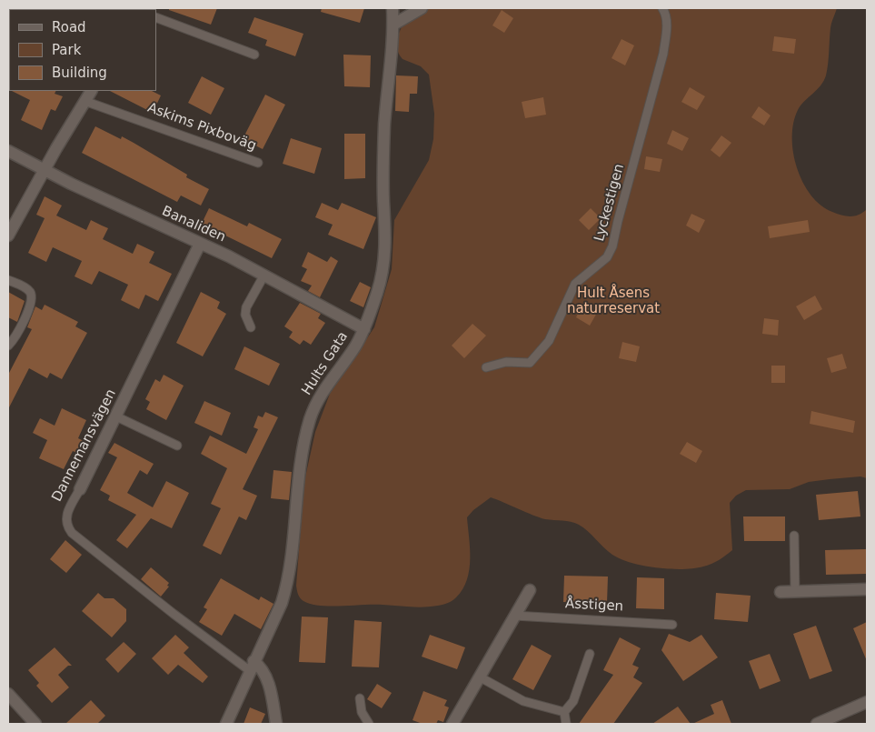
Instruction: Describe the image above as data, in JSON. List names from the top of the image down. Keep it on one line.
{"streets":{"street":["Banaliden","Hults Gata","Dannemansvägen"],"lane":["Askims Pixboväg","Lyckestigen","Åsstigen"]},"crossings":[["Banaliden","Hults Gata"],["Banaliden","Dannemansvägen"],["Hults Gata","Dannemansvägen"]],"parks":["Hult Åsens naturreservat"],"legend":["Road","Park","Building"]}
